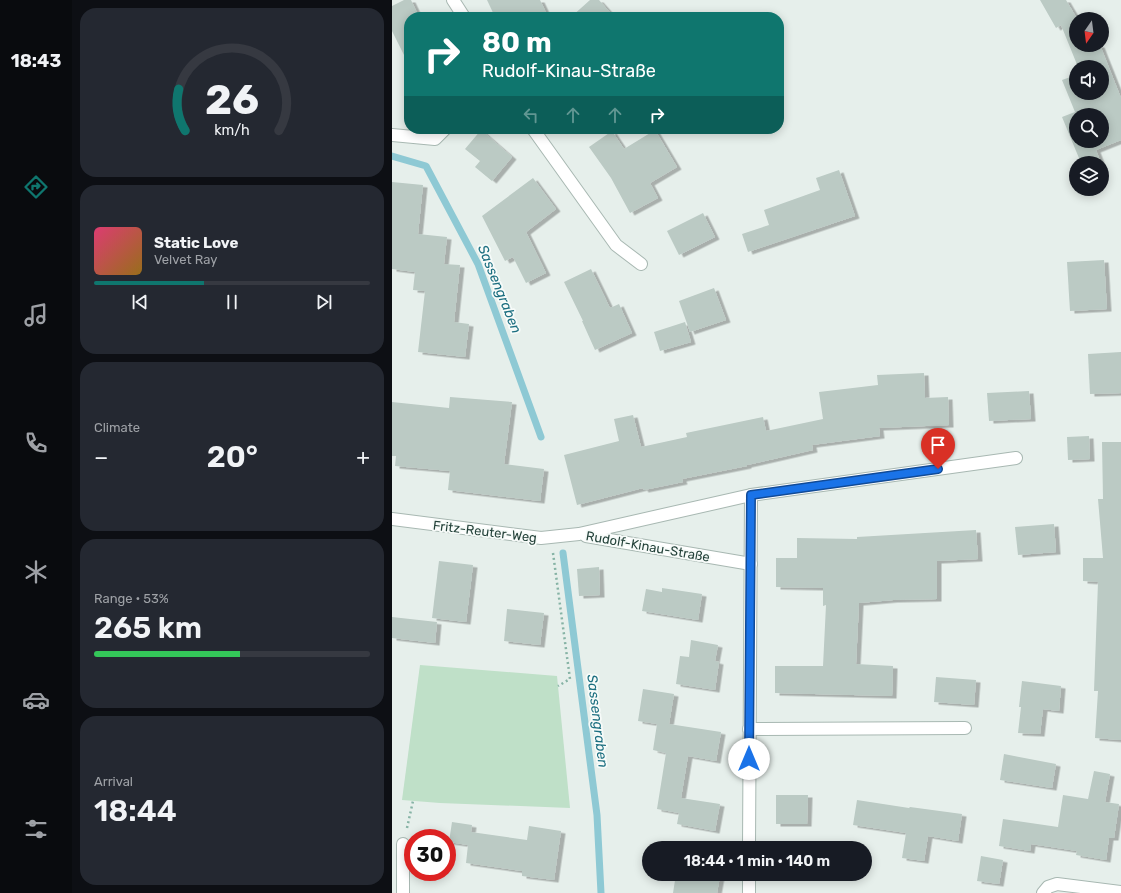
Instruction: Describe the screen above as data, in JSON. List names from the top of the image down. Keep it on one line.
{"streets":{"street":["Fritz-Reuter-Weg","Rudolf-Kinau-Straße"]},"crossings":[["Fritz-Reuter-Weg","Rudolf-Kinau-Straße"]],"water":["Sassengraben"],"north":"bottom","page":{"tabs":"18:43","turn":["80 m","Rudolf-Kinau-Straße"],"song":["Static Love","Velvet Ray"],"tile":["Climate",["Range · 53%","265 km"],["Arrival","18:44"]],"heat":["−","20°","+"],"limit":"30","trip":"18:44 · 1 min · 140 m","gauge":["26","km/h"]}}
